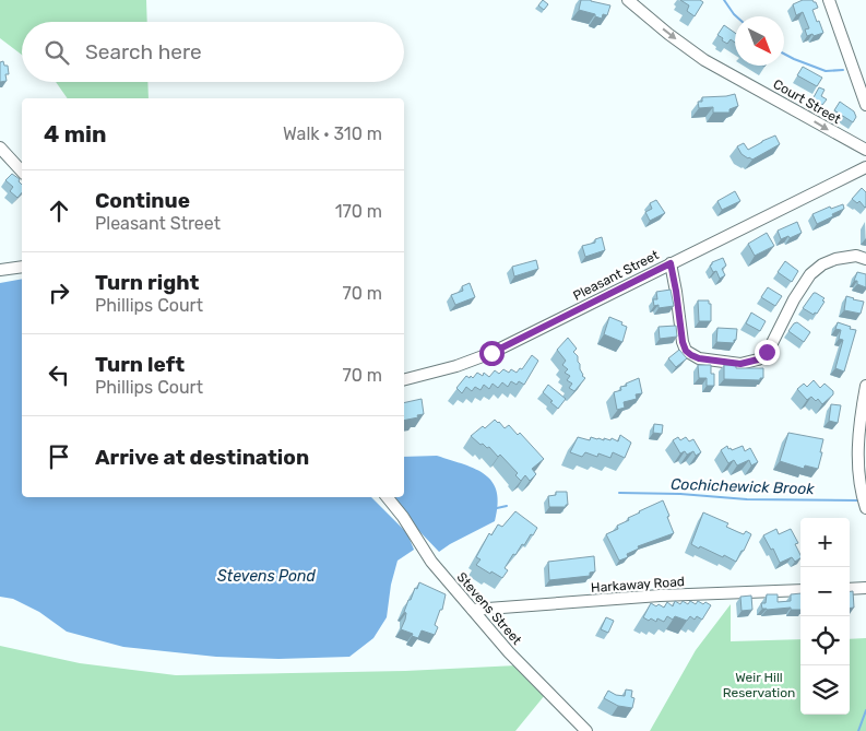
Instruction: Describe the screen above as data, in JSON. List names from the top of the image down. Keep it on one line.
{"streets":{"street":["Court Street","Pleasant Street","Harkaway Road","Stevens Street"]},"crossings":[["Harkaway Road","Stevens Street"]],"one_way":["Court Street"],"water":["Cochichewick Brook","Stevens Pond"],"parks":["Weir Hill Reservation"],"north":"bottom right","page":{"search":"Search here","heading":["4 min","Walk · 310 m"],"list":[["Continue","Pleasant Street","170 m"],["Turn right","Phillips Court","70 m"],["Turn left","Phillips Court","70 m"],"Arrive at destination"],"map_buttons":["+","−"]}}
